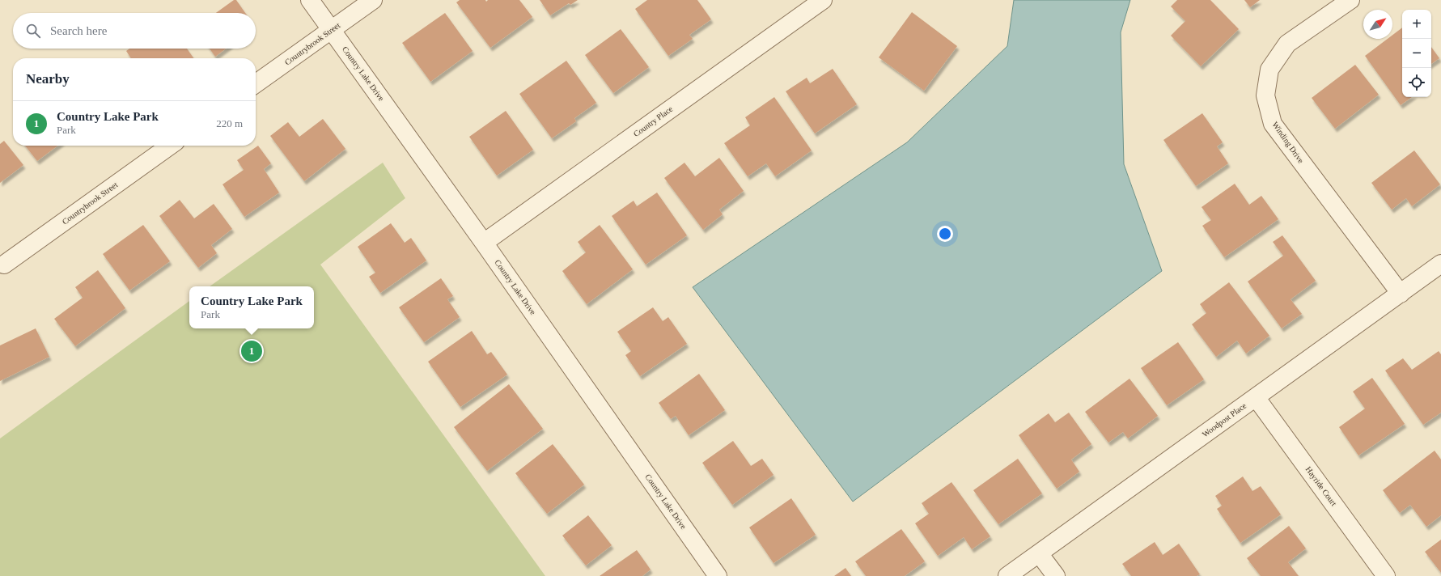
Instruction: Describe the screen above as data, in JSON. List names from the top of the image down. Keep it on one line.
{"streets":{"street":["Countrybrook Street","Country Lake Drive","Country Place","Winding Drive","Woodpost Place","Hayride Court"]},"crossings":[["Countrybrook Street","Country Lake Drive"],["Country Lake Drive","Country Place"],["Winding Drive","Woodpost Place"],["Woodpost Place","Hayride Court"]],"north":"top right","page":{"map_buttons":["+","−"],"search":"Search here","heading":"Nearby","list":[{"mark":"1","name":"Country Lake Park","note":"Park","value":"220 m"}],"popup":["Country Lake Park","Park"],"pins":"1"}}
